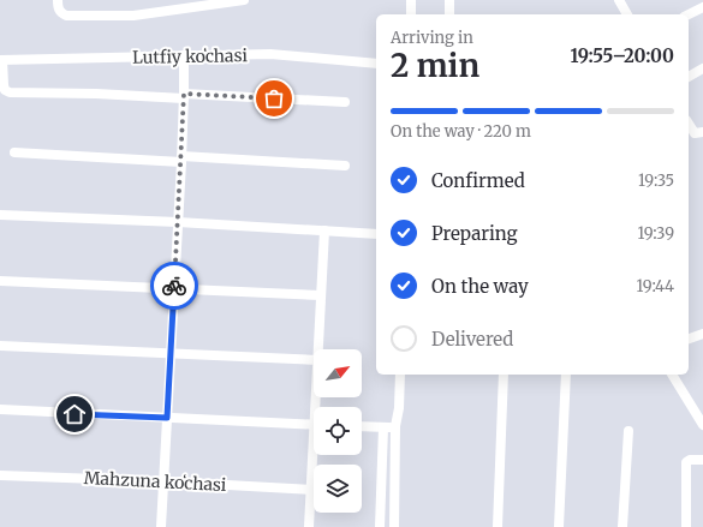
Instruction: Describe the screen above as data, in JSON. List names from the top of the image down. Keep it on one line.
{"streets":{"street":["Lutfiy koʻchasi","Mahzuna koʻchasi"]},"north":"top right","page":{"heading":["2 min","Arriving in","19:55–20:00"],"bar":"On the way · 220 m","list":[["Confirmed","19:35"],["Preparing","19:39"],["On the way","19:44"],"Delivered"]}}
